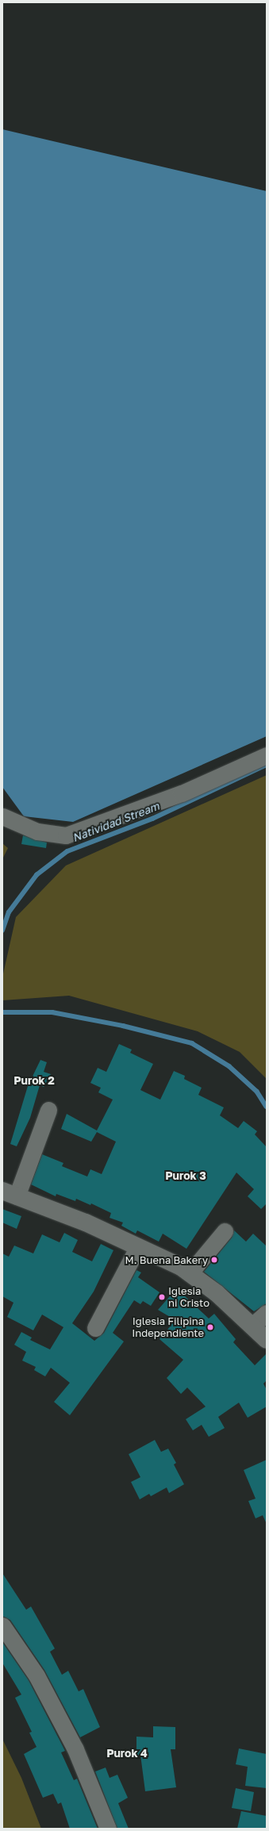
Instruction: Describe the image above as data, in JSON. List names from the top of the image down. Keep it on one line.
{"districts":["Purok 2","Purok 3","Purok 4"],"water":["Natividad Stream"],"places":["M. Buena Bakery","Iglesia ni Cristo","Iglesia Filipina Independiente"]}
